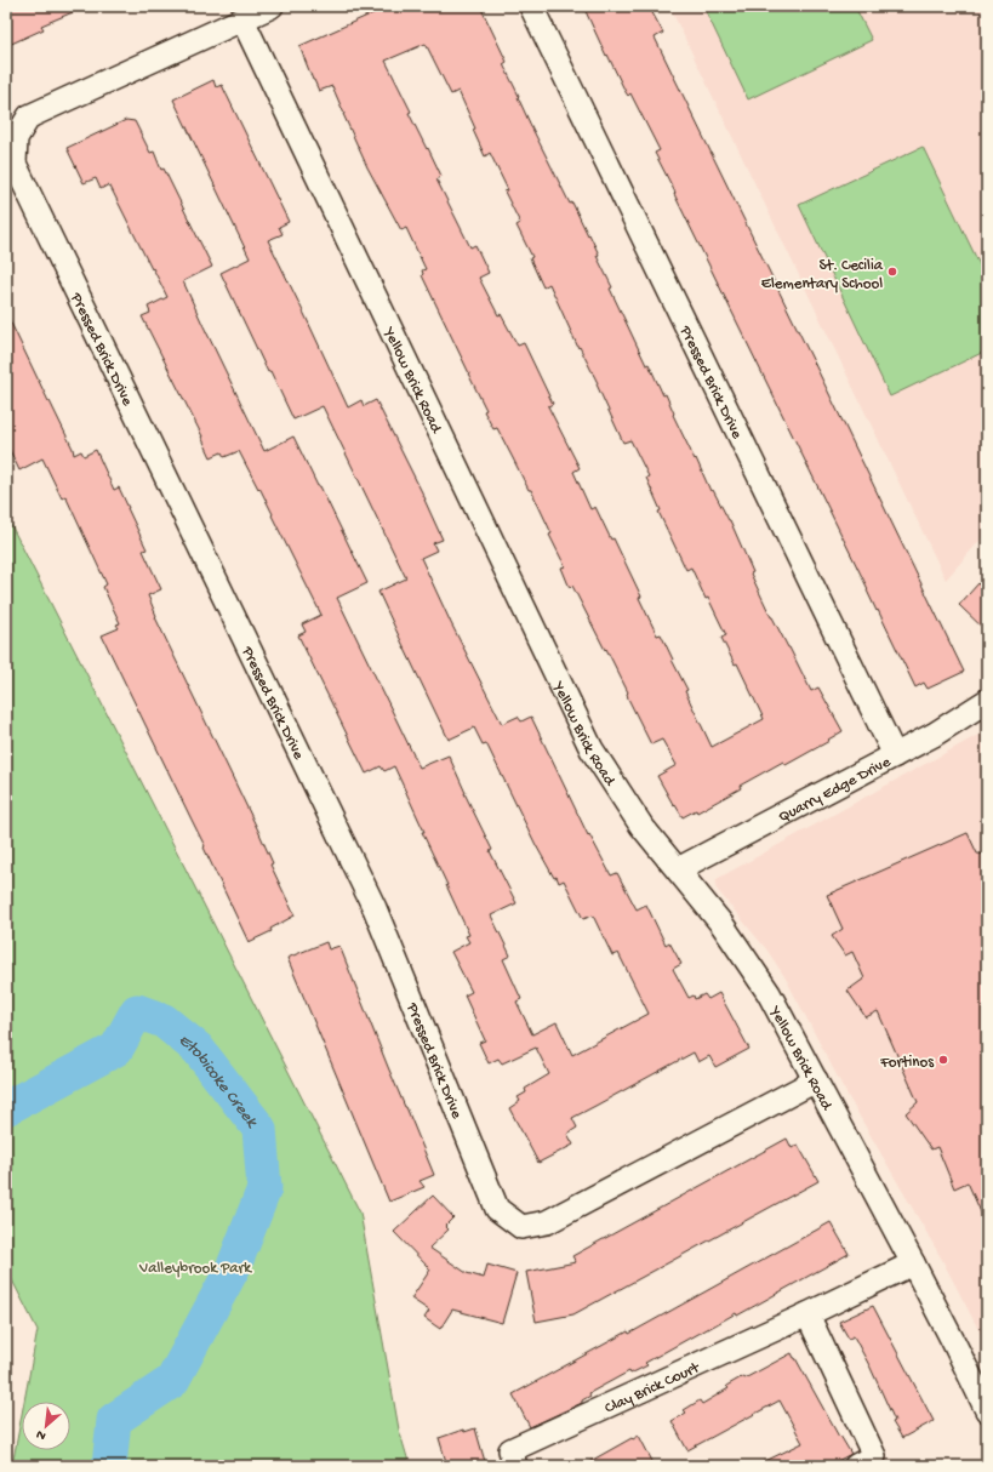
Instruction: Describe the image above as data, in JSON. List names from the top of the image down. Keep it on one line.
{"streets":{"street":["Pressed Brick Drive","Yellow Brick Road","Quarry Edge Drive","Clay Brick Court"]},"crossings":[["Pressed Brick Drive","Yellow Brick Road"],["Pressed Brick Drive","Quarry Edge Drive"],["Yellow Brick Road","Quarry Edge Drive"],["Yellow Brick Road","Clay Brick Court"]],"water":["Etobicoke Creek"],"parks":["Valleybrook Park"],"places":["St. Cecilia Elementary School","Fortinos"],"north":"bottom left"}
